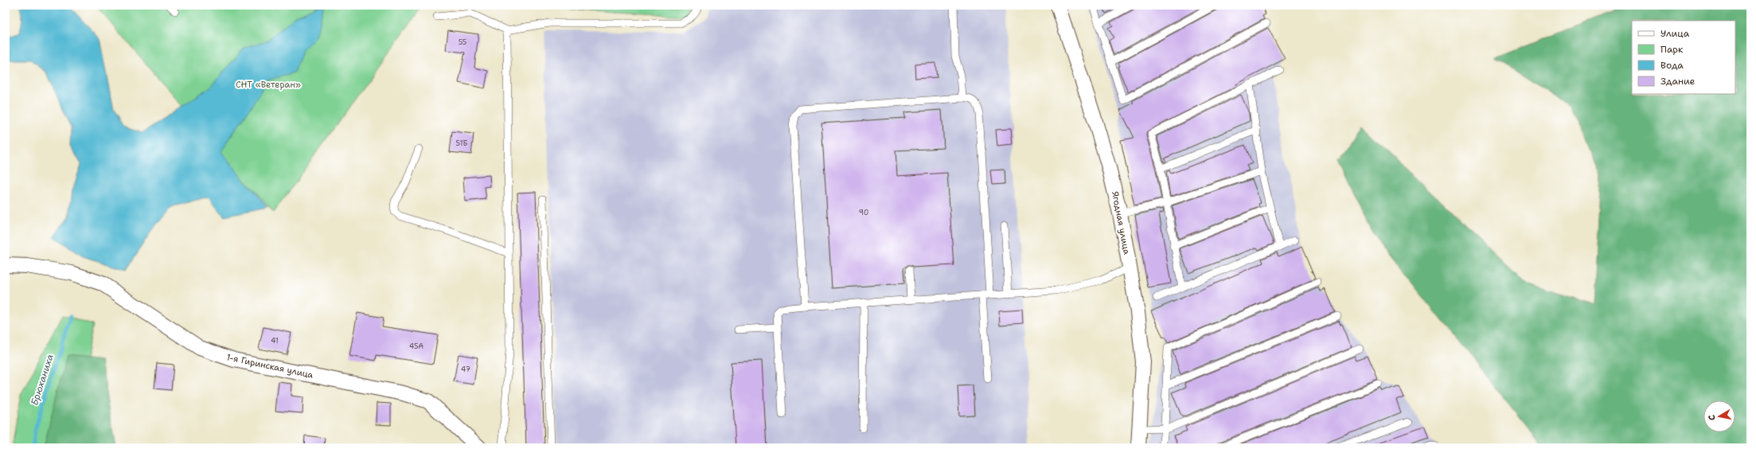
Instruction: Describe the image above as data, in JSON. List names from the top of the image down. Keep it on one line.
{"streets":{"street":["Ягодная улица","1-я Гиринская улица"]},"water":["Брюханиха"],"parks":["СНТ «Ветеран»"],"house_numbers":["55","51Б","90","41","45А","47"],"legend":["Улица","Парк","Вода","Здание"],"north":"left"}
